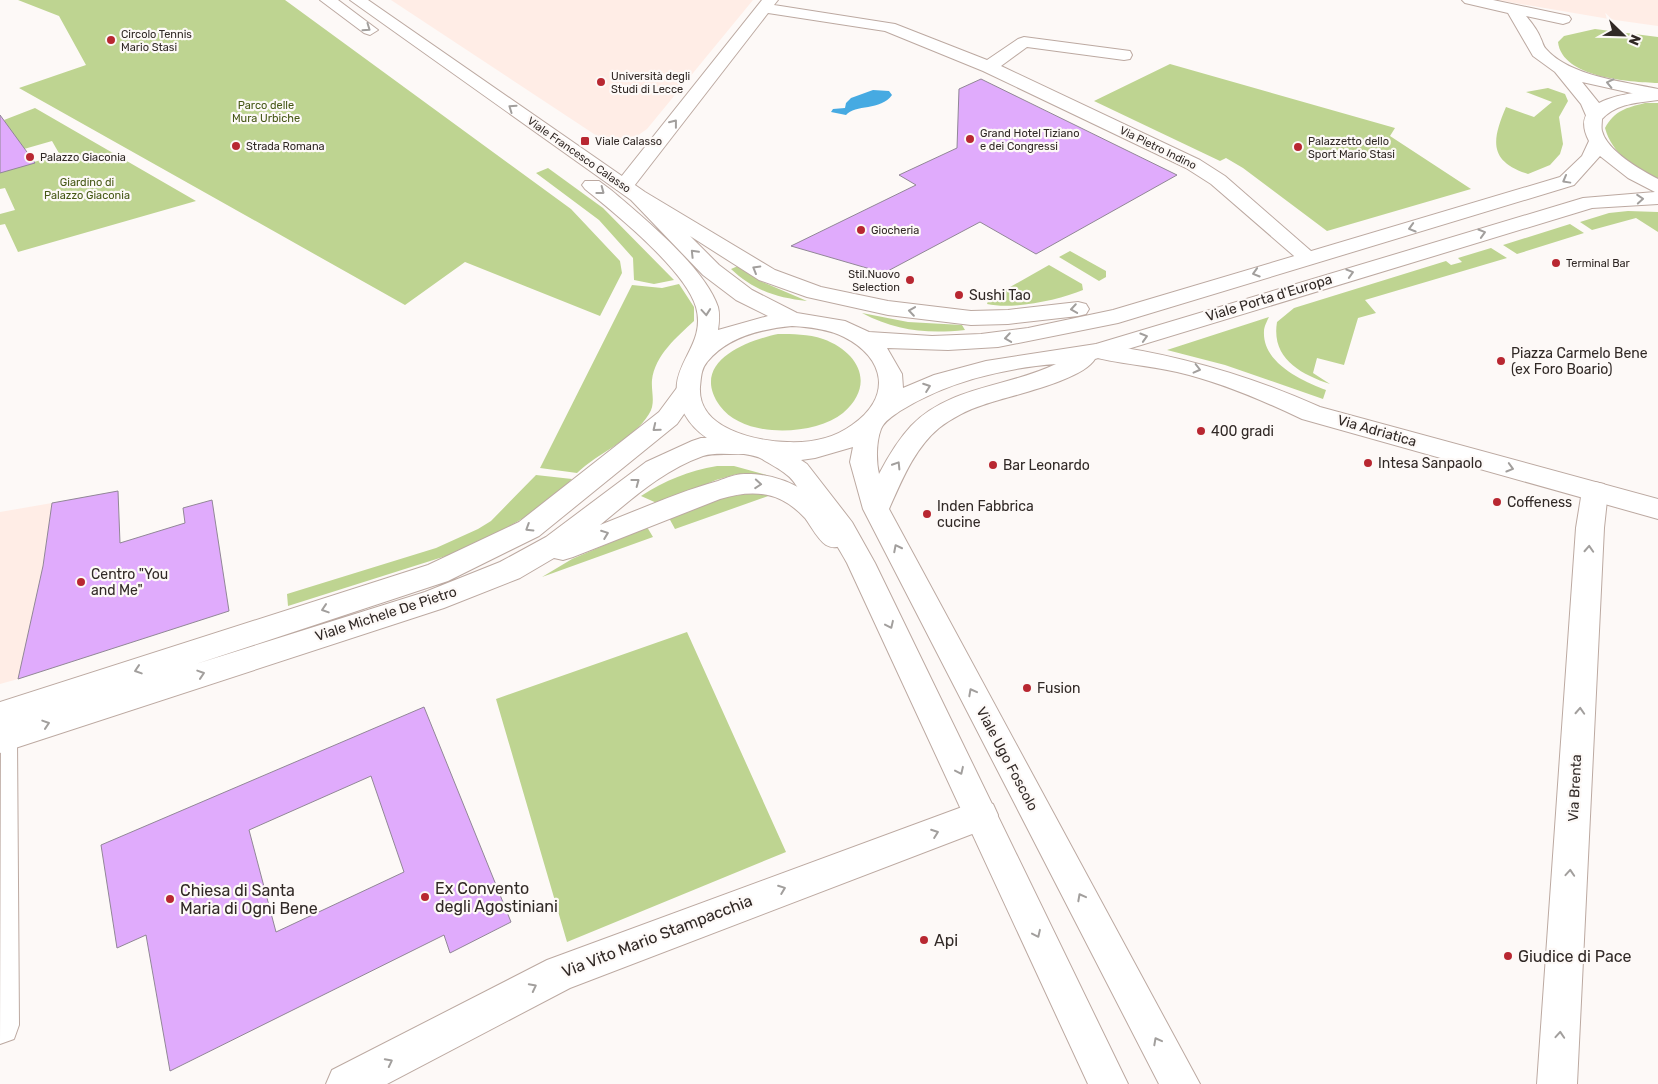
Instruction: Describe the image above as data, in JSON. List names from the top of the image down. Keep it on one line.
{"streets":{"main road":["Via Pietro Indino","Viale Francesco Calasso","Viale Porta d'Europa","Via Adriatica","Viale Michele De Pietro","Viale Ugo Foscolo","Via Brenta","Via Vito Mario Stampacchia"]},"crossings":[["Via Pietro Indino","Viale Porta d'Europa"],["Viale Francesco Calasso","Viale Porta d'Europa"],["Viale Francesco Calasso","Viale Michele De Pietro"],["Viale Francesco Calasso","Viale Ugo Foscolo"],["Viale Porta d'Europa","Via Adriatica"],["Viale Porta d'Europa","Viale Michele De Pietro"],["Viale Porta d'Europa","Viale Ugo Foscolo"],["Via Adriatica","Via Brenta"],["Viale Michele De Pietro","Viale Ugo Foscolo"]],"one_way":["Via Adriatica","Via Brenta","Via Vito Mario Stampacchia"],"parks":["Parco delle Mura Urbiche","Giardino di Palazzo Giaconia"],"places":{"other":["Circolo Tennis Mario Stasi","Università degli Studi di Lecce","Grand Hotel Tiziano e dei Congressi","Strada Romana","Palazzetto dello Sport Mario Stasi","Palazzo Giaconia","Giocheria","Terminal Bar","Stil.Nuovo Selection","Sushi Tao","Piazza Carmelo Bene (ex Foro Boario)","400 gradi","Intesa Sanpaolo","Bar Leonardo","Coffeness","Inden Fabbrica cucine","Centro \"You and Me\"","Fusion","Ex Convento degli Agostiniani","Chiesa di Santa Maria di Ogni Bene","Api","Giudice di Pace"],"transit":["Viale Calasso"]},"north":"bottom right"}
